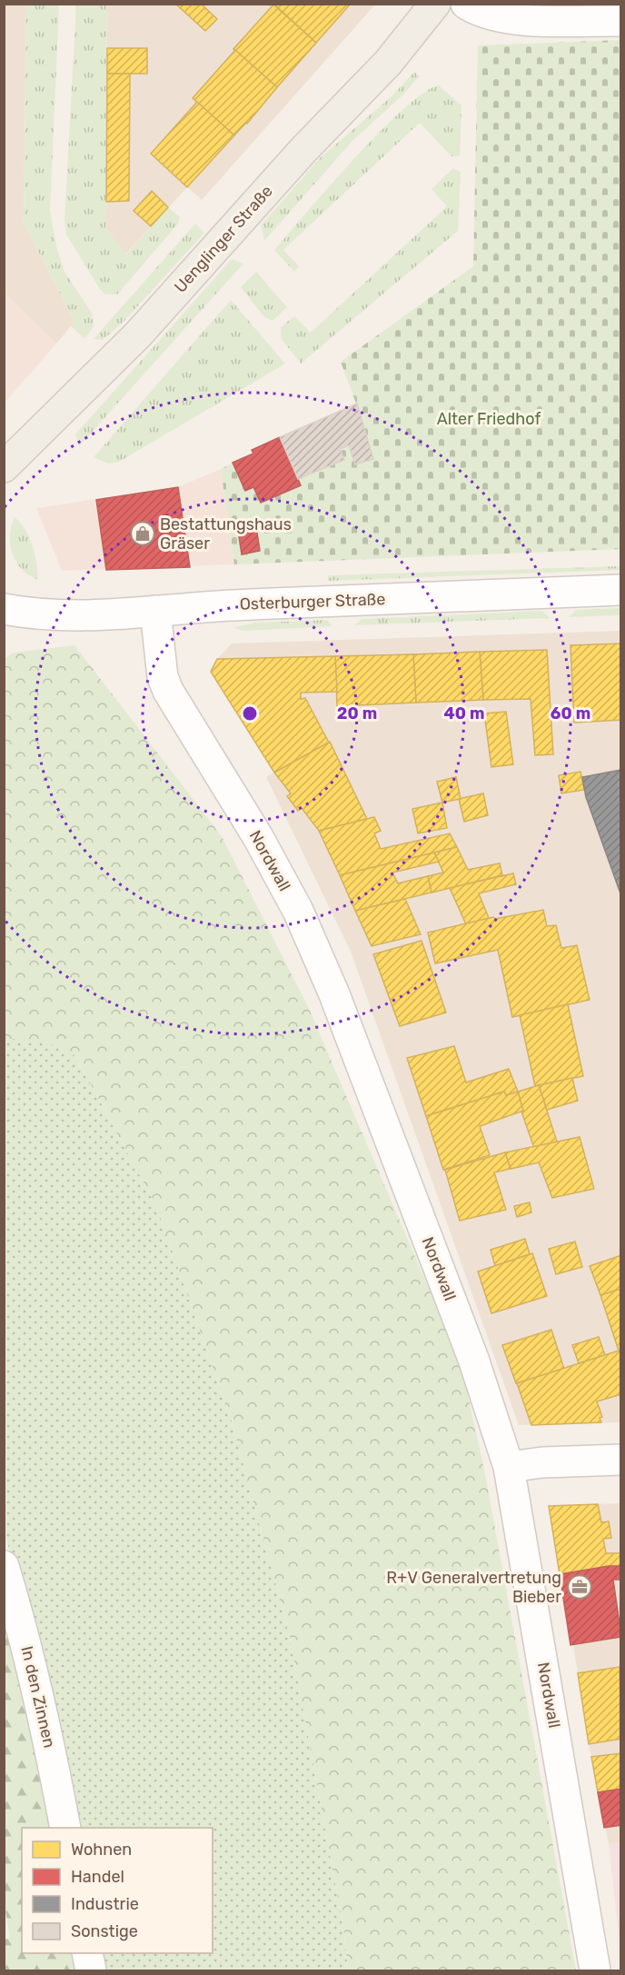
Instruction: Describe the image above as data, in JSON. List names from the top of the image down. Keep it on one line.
{"streets":{"main road":["Uenglinger Straße"],"street":["Osterburger Straße","Nordwall","In den Zinnen"]},"crossings":[["Osterburger Straße","Nordwall"]],"parks":["Alter Friedhof"],"places":{"shop":["Bestattungshaus Gräser"],"office":["R+V Generalvertretung Bieber"]},"legend":["Wohnen","Handel","Industrie","Sonstige"],"rings":["20 m","40 m","60 m"]}
